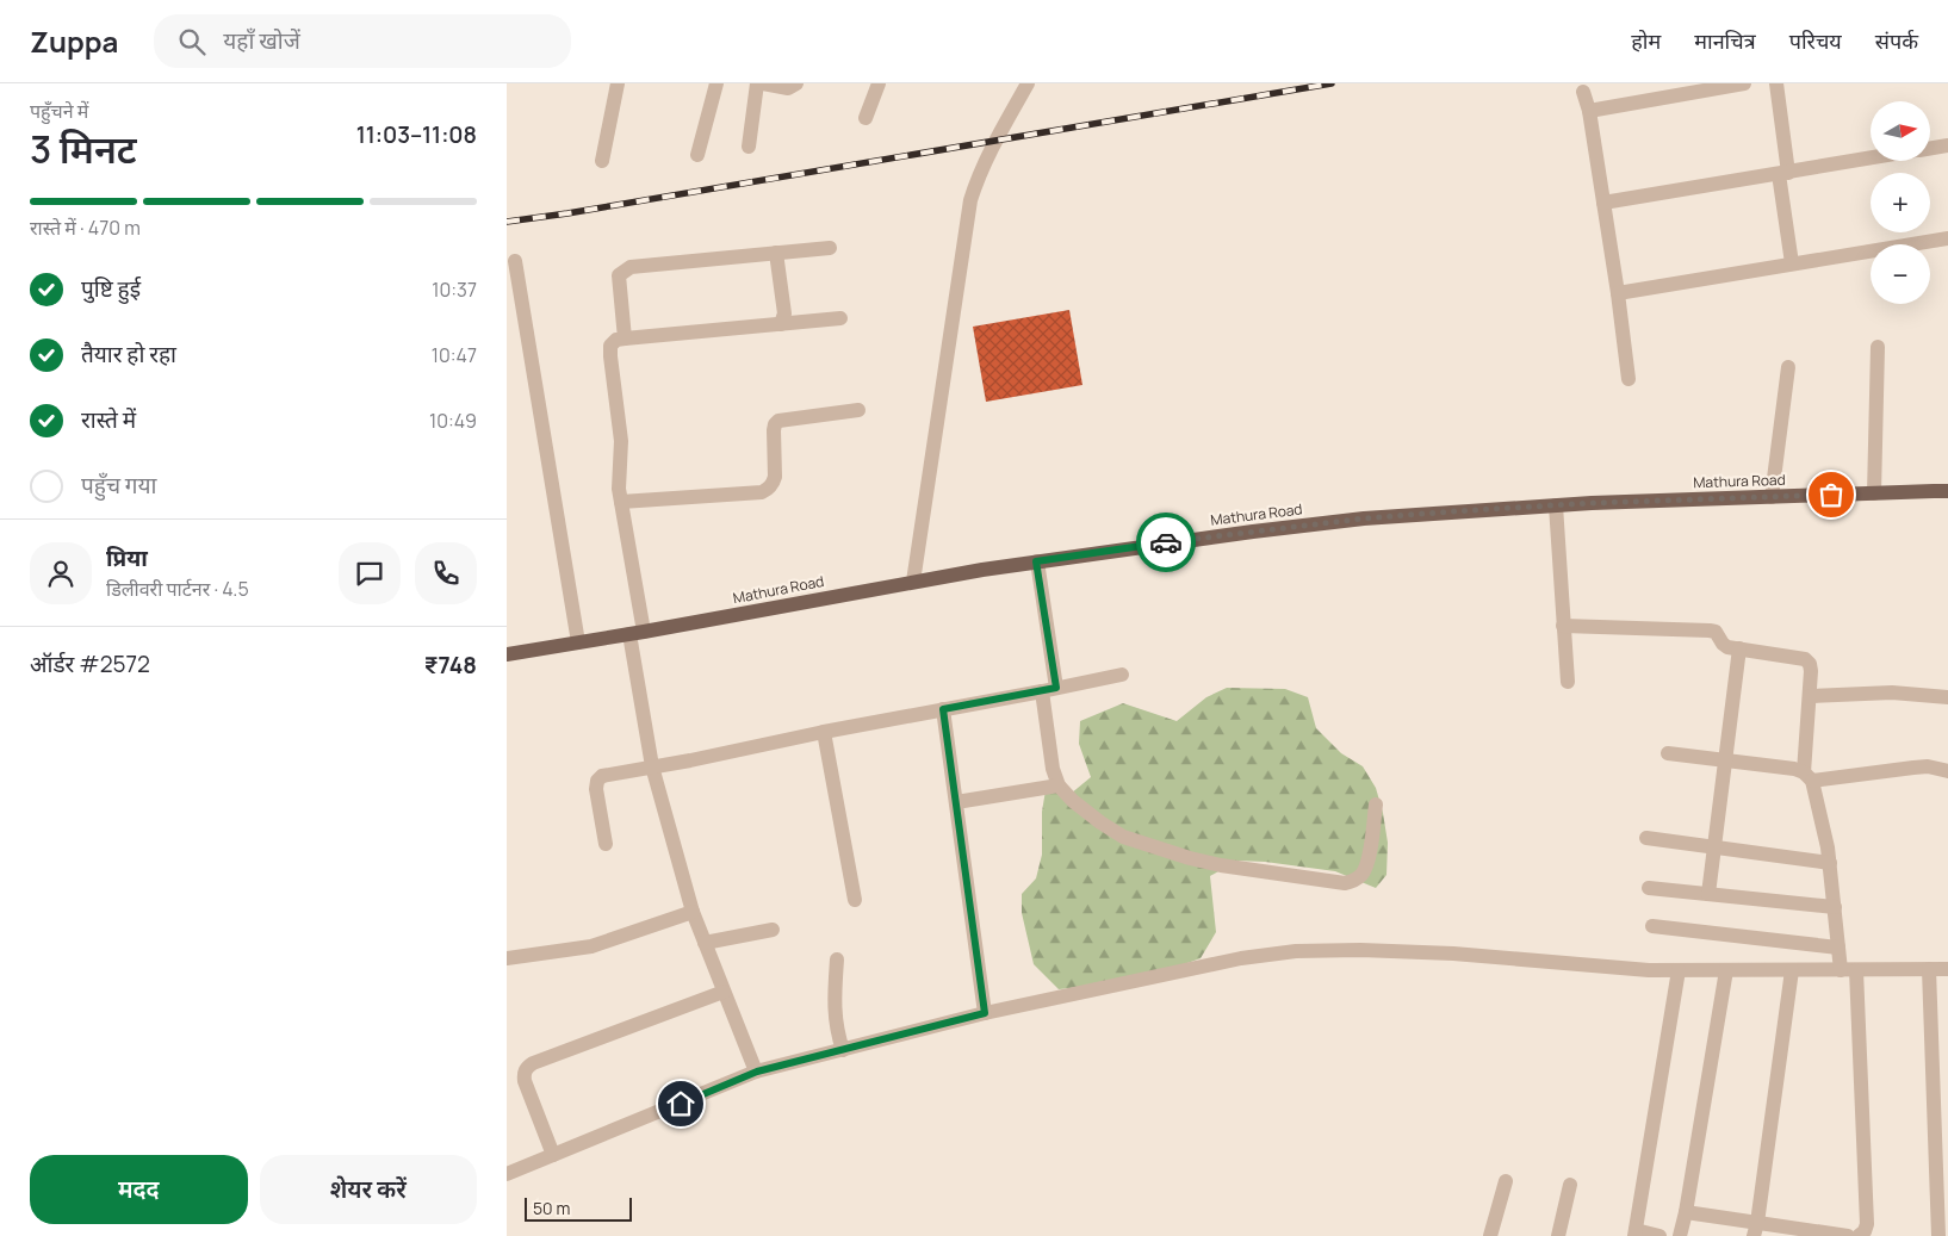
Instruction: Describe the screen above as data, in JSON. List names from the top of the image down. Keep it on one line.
{"streets":{"main road":["Mathura Road"]},"scale_bar":"50 m","north":"right","page":{"header":"Zuppa","search":"यहाँ खोजें","nav":["होम","मानचित्र","परिचय","संपर्क"],"heading":["3 मिनट","पहुँचने में","11:03–11:08"],"panel":["प्रिया","डिलीवरी पार्टनर · 4.5","ऑर्डर #2572","₹748"],"map_buttons":["+","−"],"bar":"रास्ते में · 470 m","list":[["पुष्टि हुई","10:37"],["तैयार हो रहा","10:47"],["रास्ते में","10:49"],"पहुँच गया"],"buttons":["मदद","शेयर करें"],"scale":"50 m"}}
